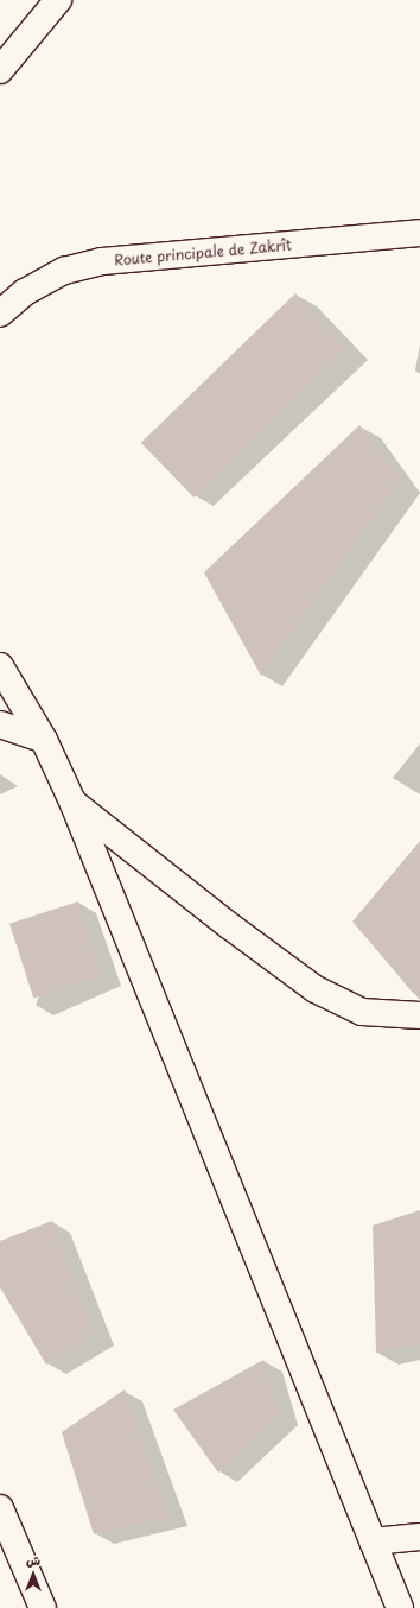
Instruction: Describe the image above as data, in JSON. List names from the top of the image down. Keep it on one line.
{"streets":{"street":["Route principale de Zakrît"]},"north":"top"}
